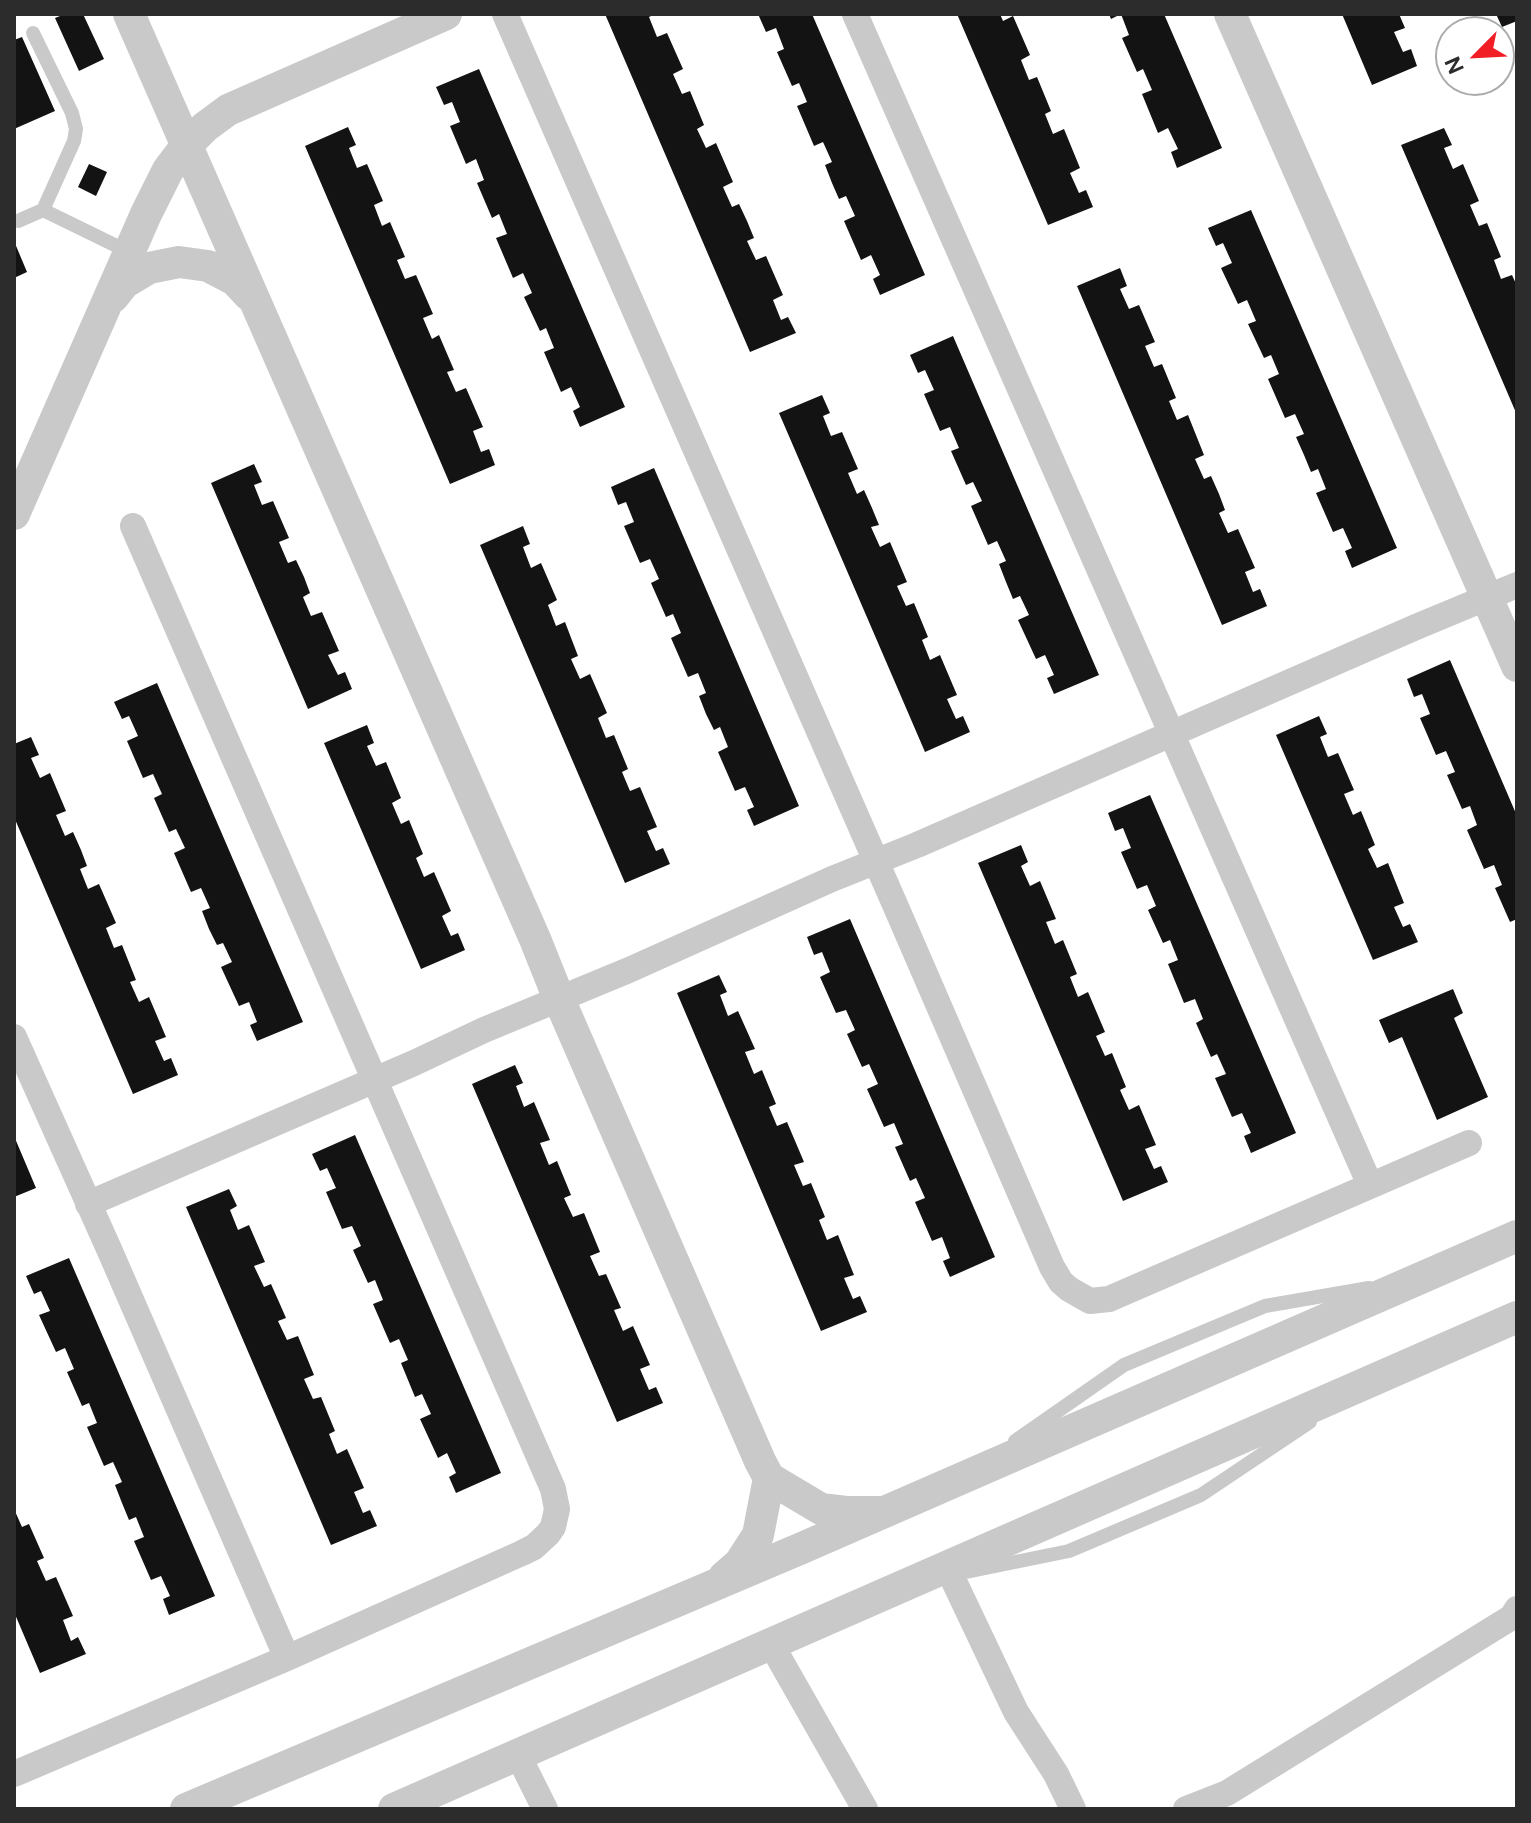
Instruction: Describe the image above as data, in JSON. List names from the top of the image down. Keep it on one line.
{"north":"bottom left"}
